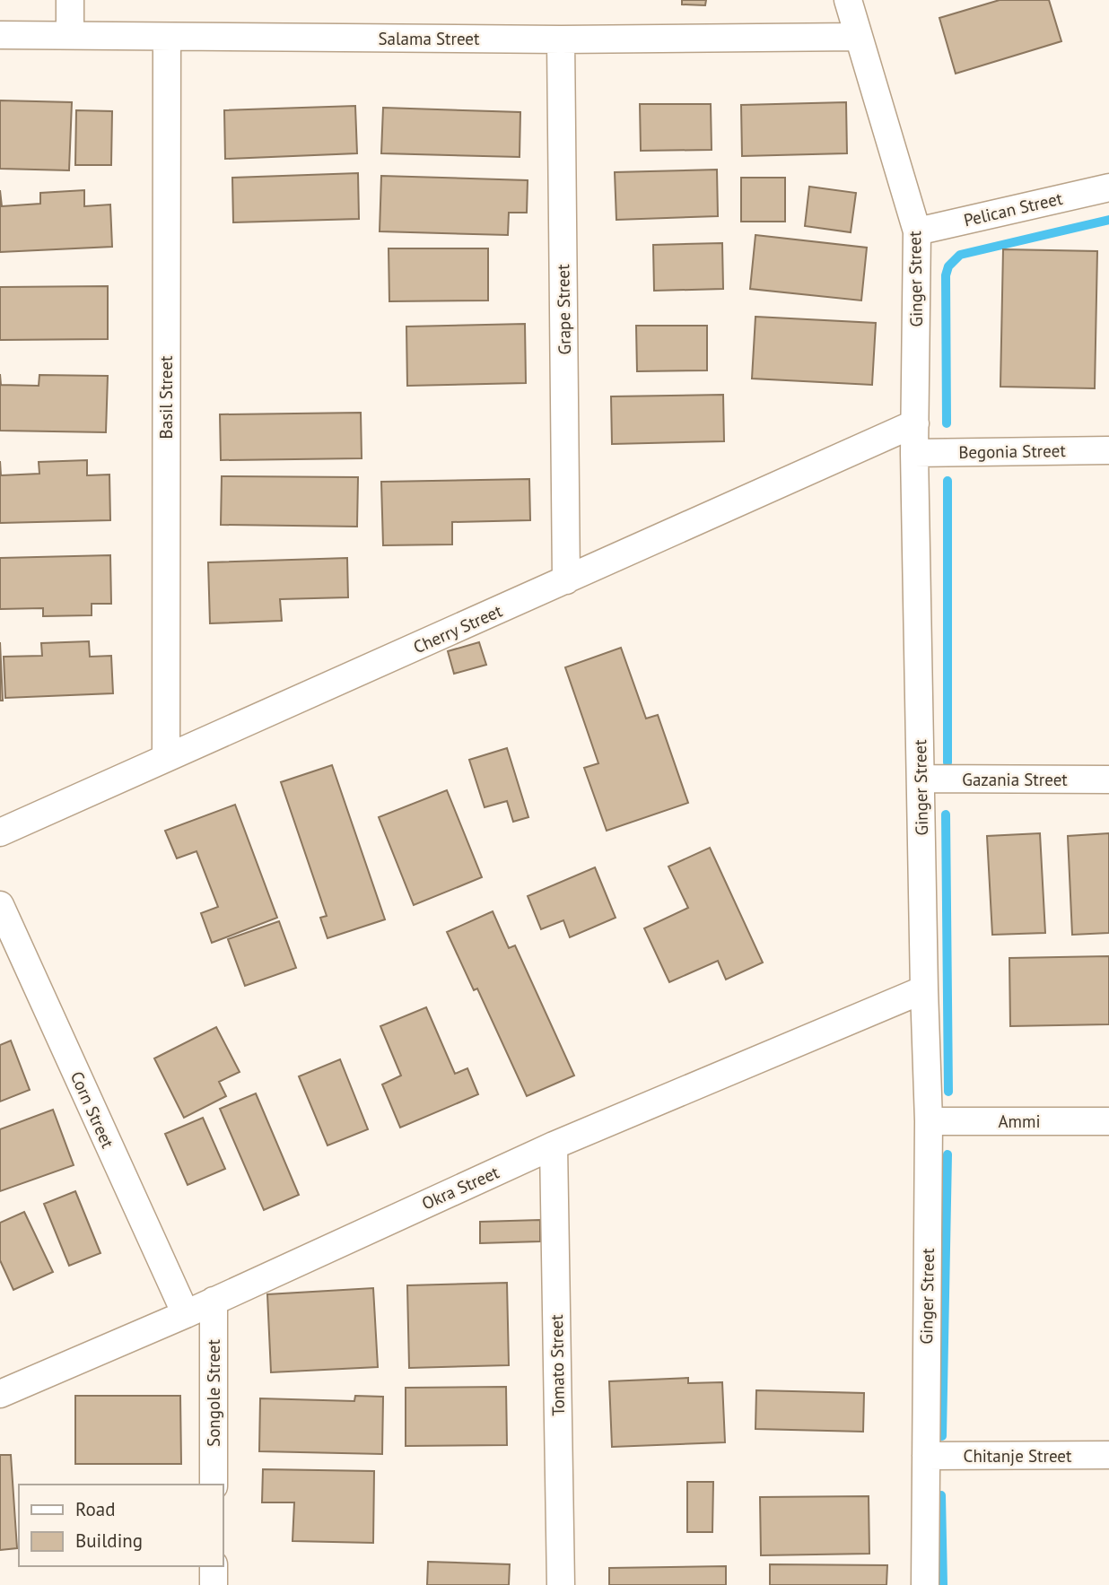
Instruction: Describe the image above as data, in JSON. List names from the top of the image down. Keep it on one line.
{"streets":{"street":["Salama Street","Pelican Street","Ginger Street","Grape Street","Basil Street","Begonia Street","Cherry Street","Gazania Street","Corn Street","Ammi","Okra Street","Tomato Street","Songole Street","Chitanje Street"]},"crossings":[["Salama Street","Ginger Street"],["Salama Street","Grape Street"],["Salama Street","Basil Street"],["Pelican Street","Ginger Street"],["Ginger Street","Begonia Street"],["Ginger Street","Cherry Street"],["Ginger Street","Gazania Street"],["Ginger Street","Ammi"],["Ginger Street","Okra Street"],["Ginger Street","Chitanje Street"],["Grape Street","Cherry Street"],["Basil Street","Cherry Street"],["Corn Street","Okra Street"],["Okra Street","Tomato Street"],["Okra Street","Songole Street"]],"legend":["Road","Building"]}
